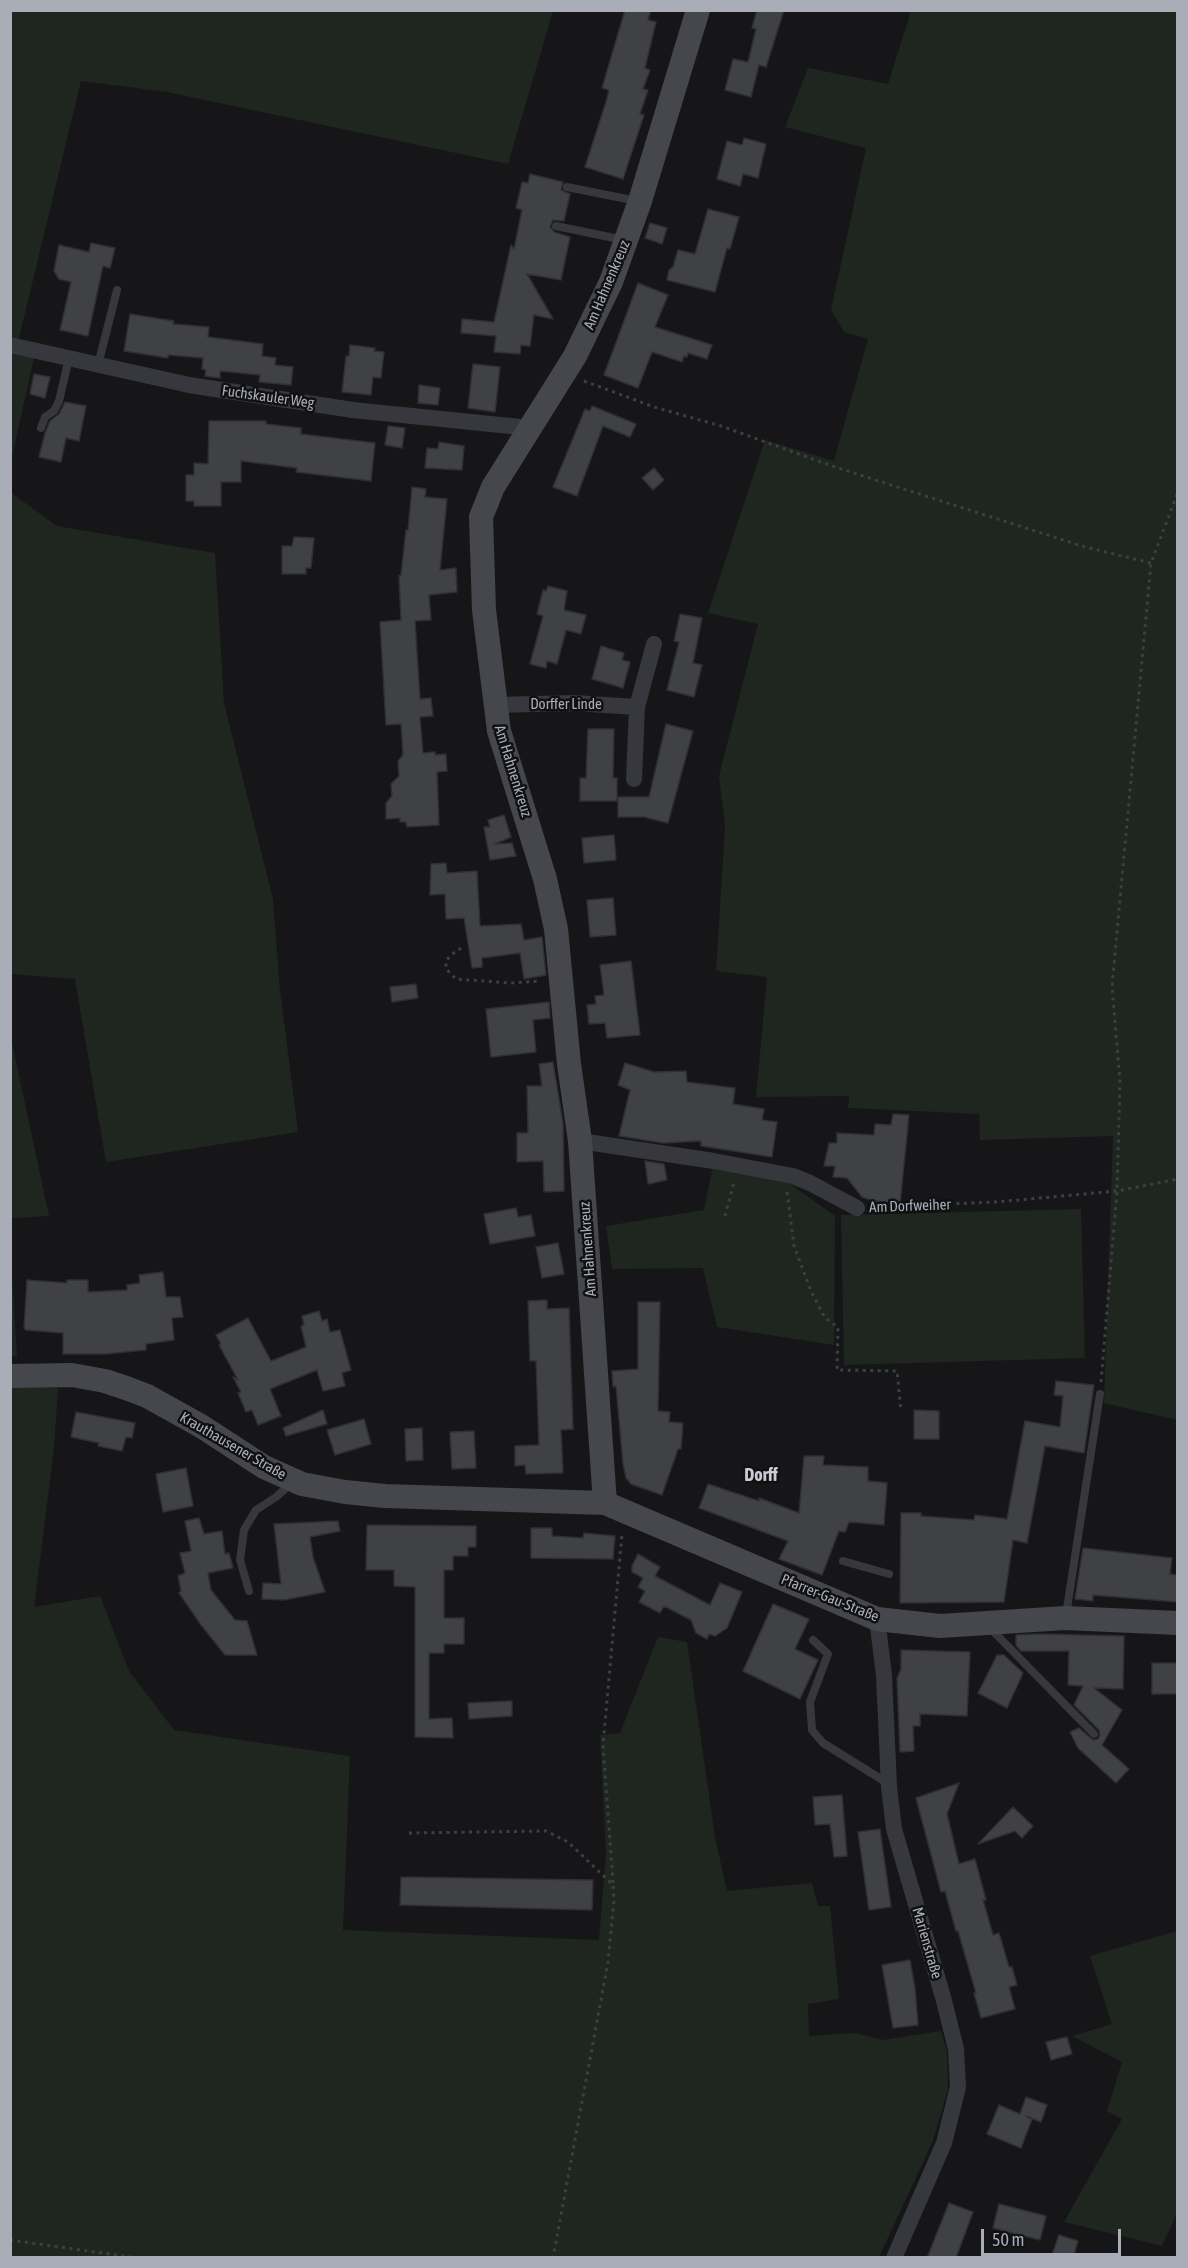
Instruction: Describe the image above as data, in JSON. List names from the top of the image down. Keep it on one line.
{"streets":{"street":["Am Hahnenkreuz","Fuchskauler Weg","Dorffer Linde","Am Dorfweiher","Krauthausener Straße","Pfarrer-Gau-Straße","Marienstraße"]},"crossings":[["Am Hahnenkreuz","Fuchskauler Weg"],["Am Hahnenkreuz","Dorffer Linde"],["Am Hahnenkreuz","Am Dorfweiher"],["Am Hahnenkreuz","Krauthausener Straße"],["Am Hahnenkreuz","Pfarrer-Gau-Straße"],["Krauthausener Straße","Pfarrer-Gau-Straße"],["Pfarrer-Gau-Straße","Marienstraße"]],"districts":["Dorff"],"scale_bar":"50 m"}
